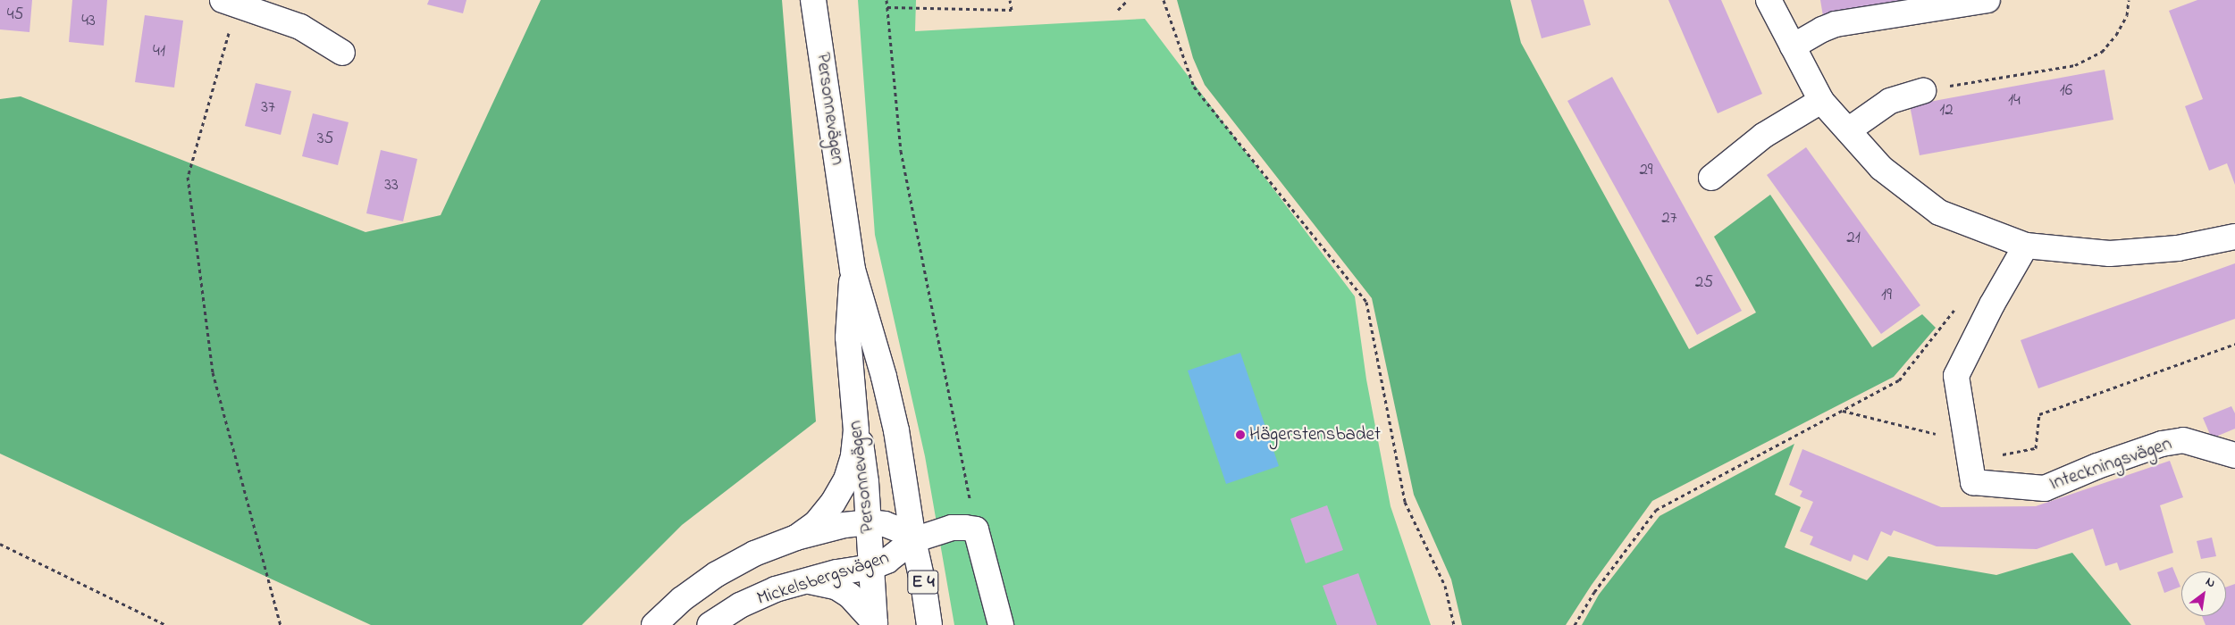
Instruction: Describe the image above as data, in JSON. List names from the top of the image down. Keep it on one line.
{"streets":{"main road":["Personnevägen","Inteckningsvägen","Mickelsbergsvägen","E 4"]},"crossings":[["Personnevägen","Mickelsbergsvägen"],["Personnevägen","E 4"],["Mickelsbergsvägen","E 4"]],"places":["Hägerstensbadet"],"house_numbers":["45","43","41","16","14","37","12","35","29","33","27","21","25","19"],"north":"top right"}
